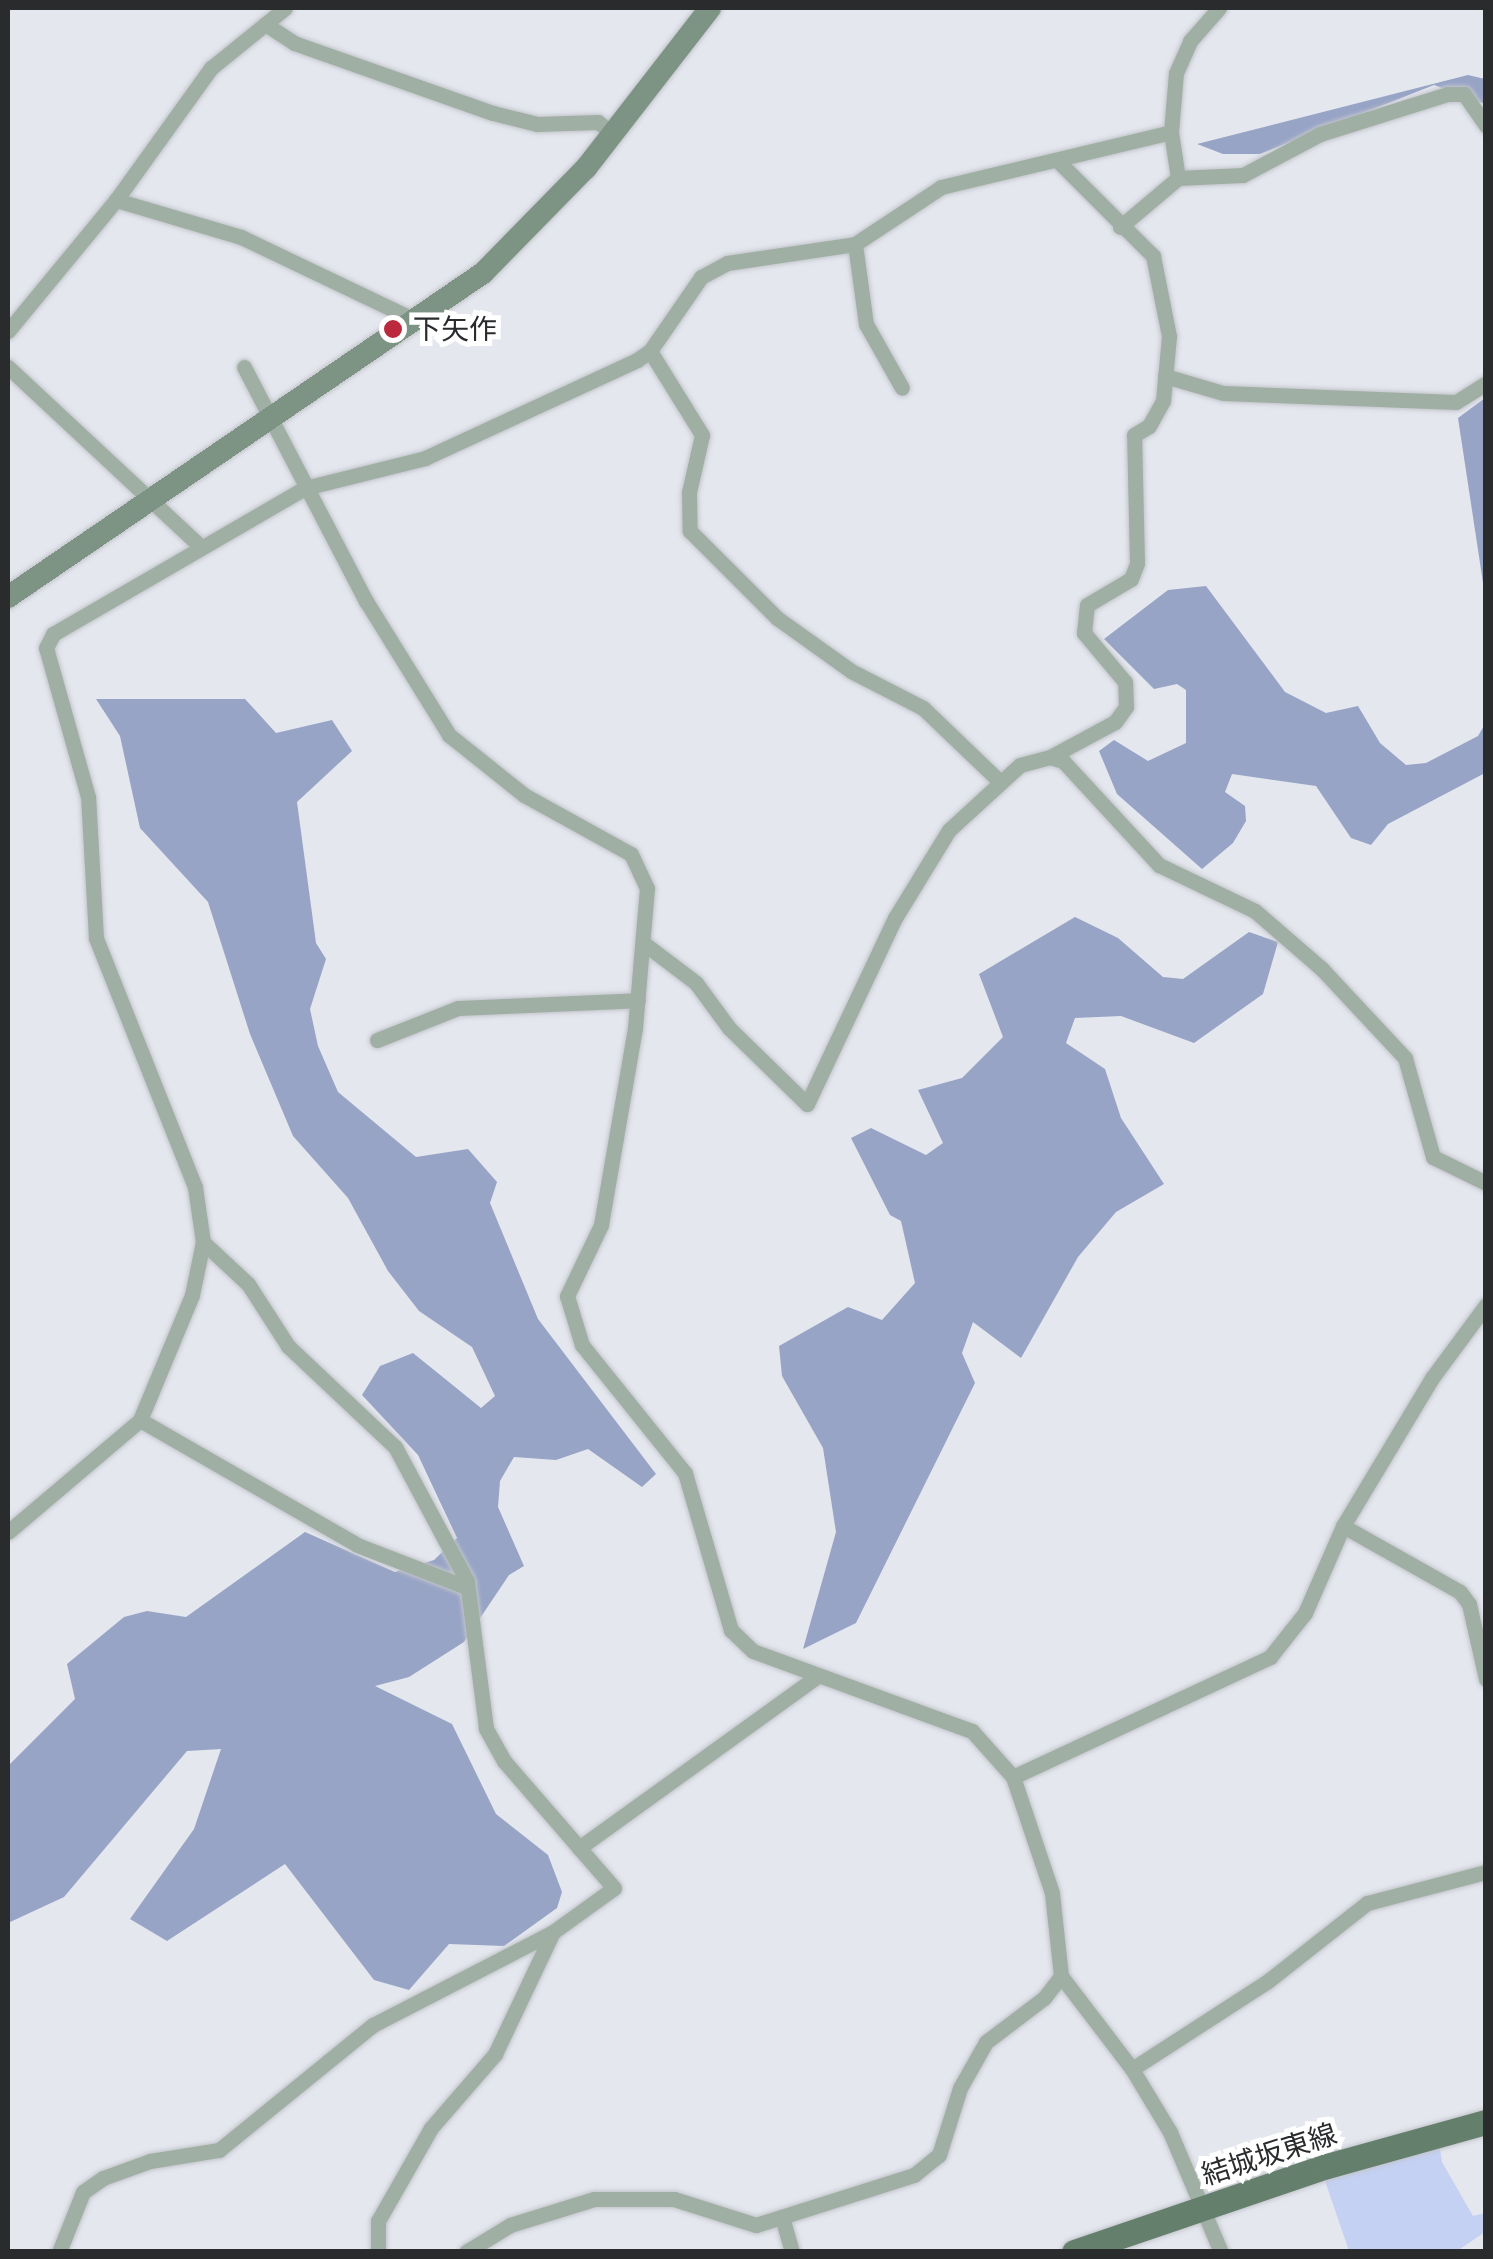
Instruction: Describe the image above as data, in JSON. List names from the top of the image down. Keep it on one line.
{"streets":{"main road":["結城坂東線"]},"places":["下矢作"]}
